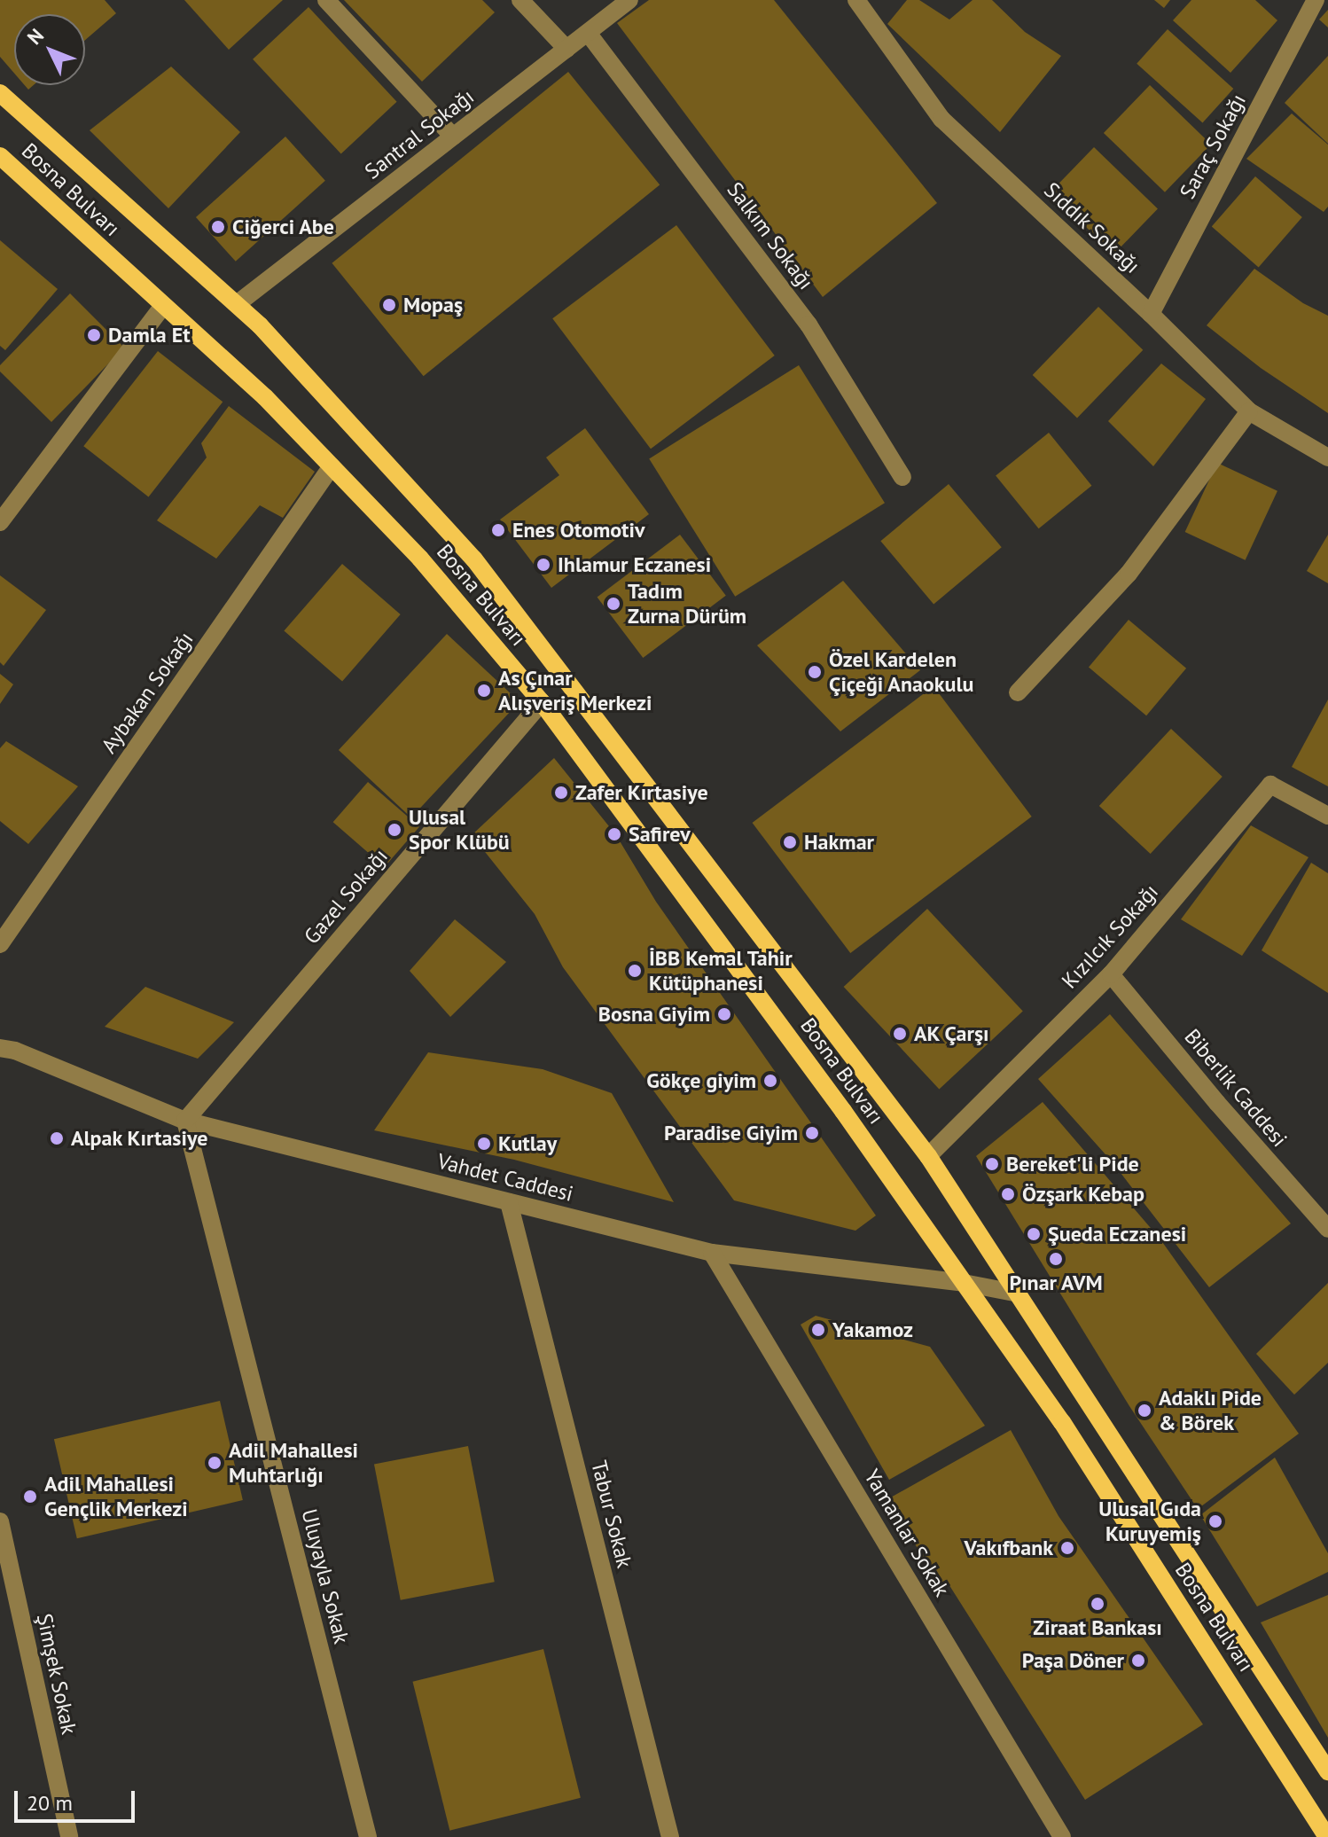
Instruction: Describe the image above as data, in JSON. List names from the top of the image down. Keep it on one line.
{"streets":{"main road":["Bosna Bulvarı"],"street":["Santral Sokağı","Saraç Sokağı","Sıddık Sokağı","Salkım Sokağı","Aybakan Sokağı","Gazel Sokağı","Kızılcık Sokağı","Biberlik Caddesi","Vahdet Caddesi","Tabur Sokak","Yamanlar Sokak","Uluyayla Sokak","Şimşek Sokak"]},"crossings":[["Santral Sokağı","Bosna Bulvarı"],["Santral Sokağı","Salkım Sokağı"],["Saraç Sokağı","Sıddık Sokağı"],["Bosna Bulvarı","Aybakan Sokağı"],["Bosna Bulvarı","Gazel Sokağı"],["Bosna Bulvarı","Kızılcık Sokağı"],["Bosna Bulvarı","Vahdet Caddesi"],["Gazel Sokağı","Vahdet Caddesi"],["Gazel Sokağı","Uluyayla Sokak"],["Kızılcık Sokağı","Biberlik Caddesi"],["Vahdet Caddesi","Tabur Sokak"],["Vahdet Caddesi","Yamanlar Sokak"],["Vahdet Caddesi","Uluyayla Sokak"]],"places":["Ciğerci Abe","Mopaş","Damla Et","Enes Otomotiv","Ihlamur Eczanesi","Tadım Zurna Dürüm","Özel Kardelen Çiçeği Anaokulu","As Çınar Alışveriş Merkezi","Zafer Kırtasiye","Ulusal Spor Klübü","Safirev","Hakmar","İBB Kemal Tahir Kütüphanesi","Bosna Giyim","AK Çarşı","Gökçe giyim","Paradise Giyim","Alpak Kırtasiye","Kutlay","Bereket'li Pide","Özşark Kebap","Şueda Eczanesi","Pınar AVM","Yakamoz","Adaklı Pide & Börek","Adil Mahallesi Muhtarlığı","Adil Mahallesi Gençlik Merkezi","Ulusal Gıda Kuruyemiş","Vakıfbank","Ziraat Bankası","Paşa Döner"],"scale_bar":"20 m","north":"top left"}
